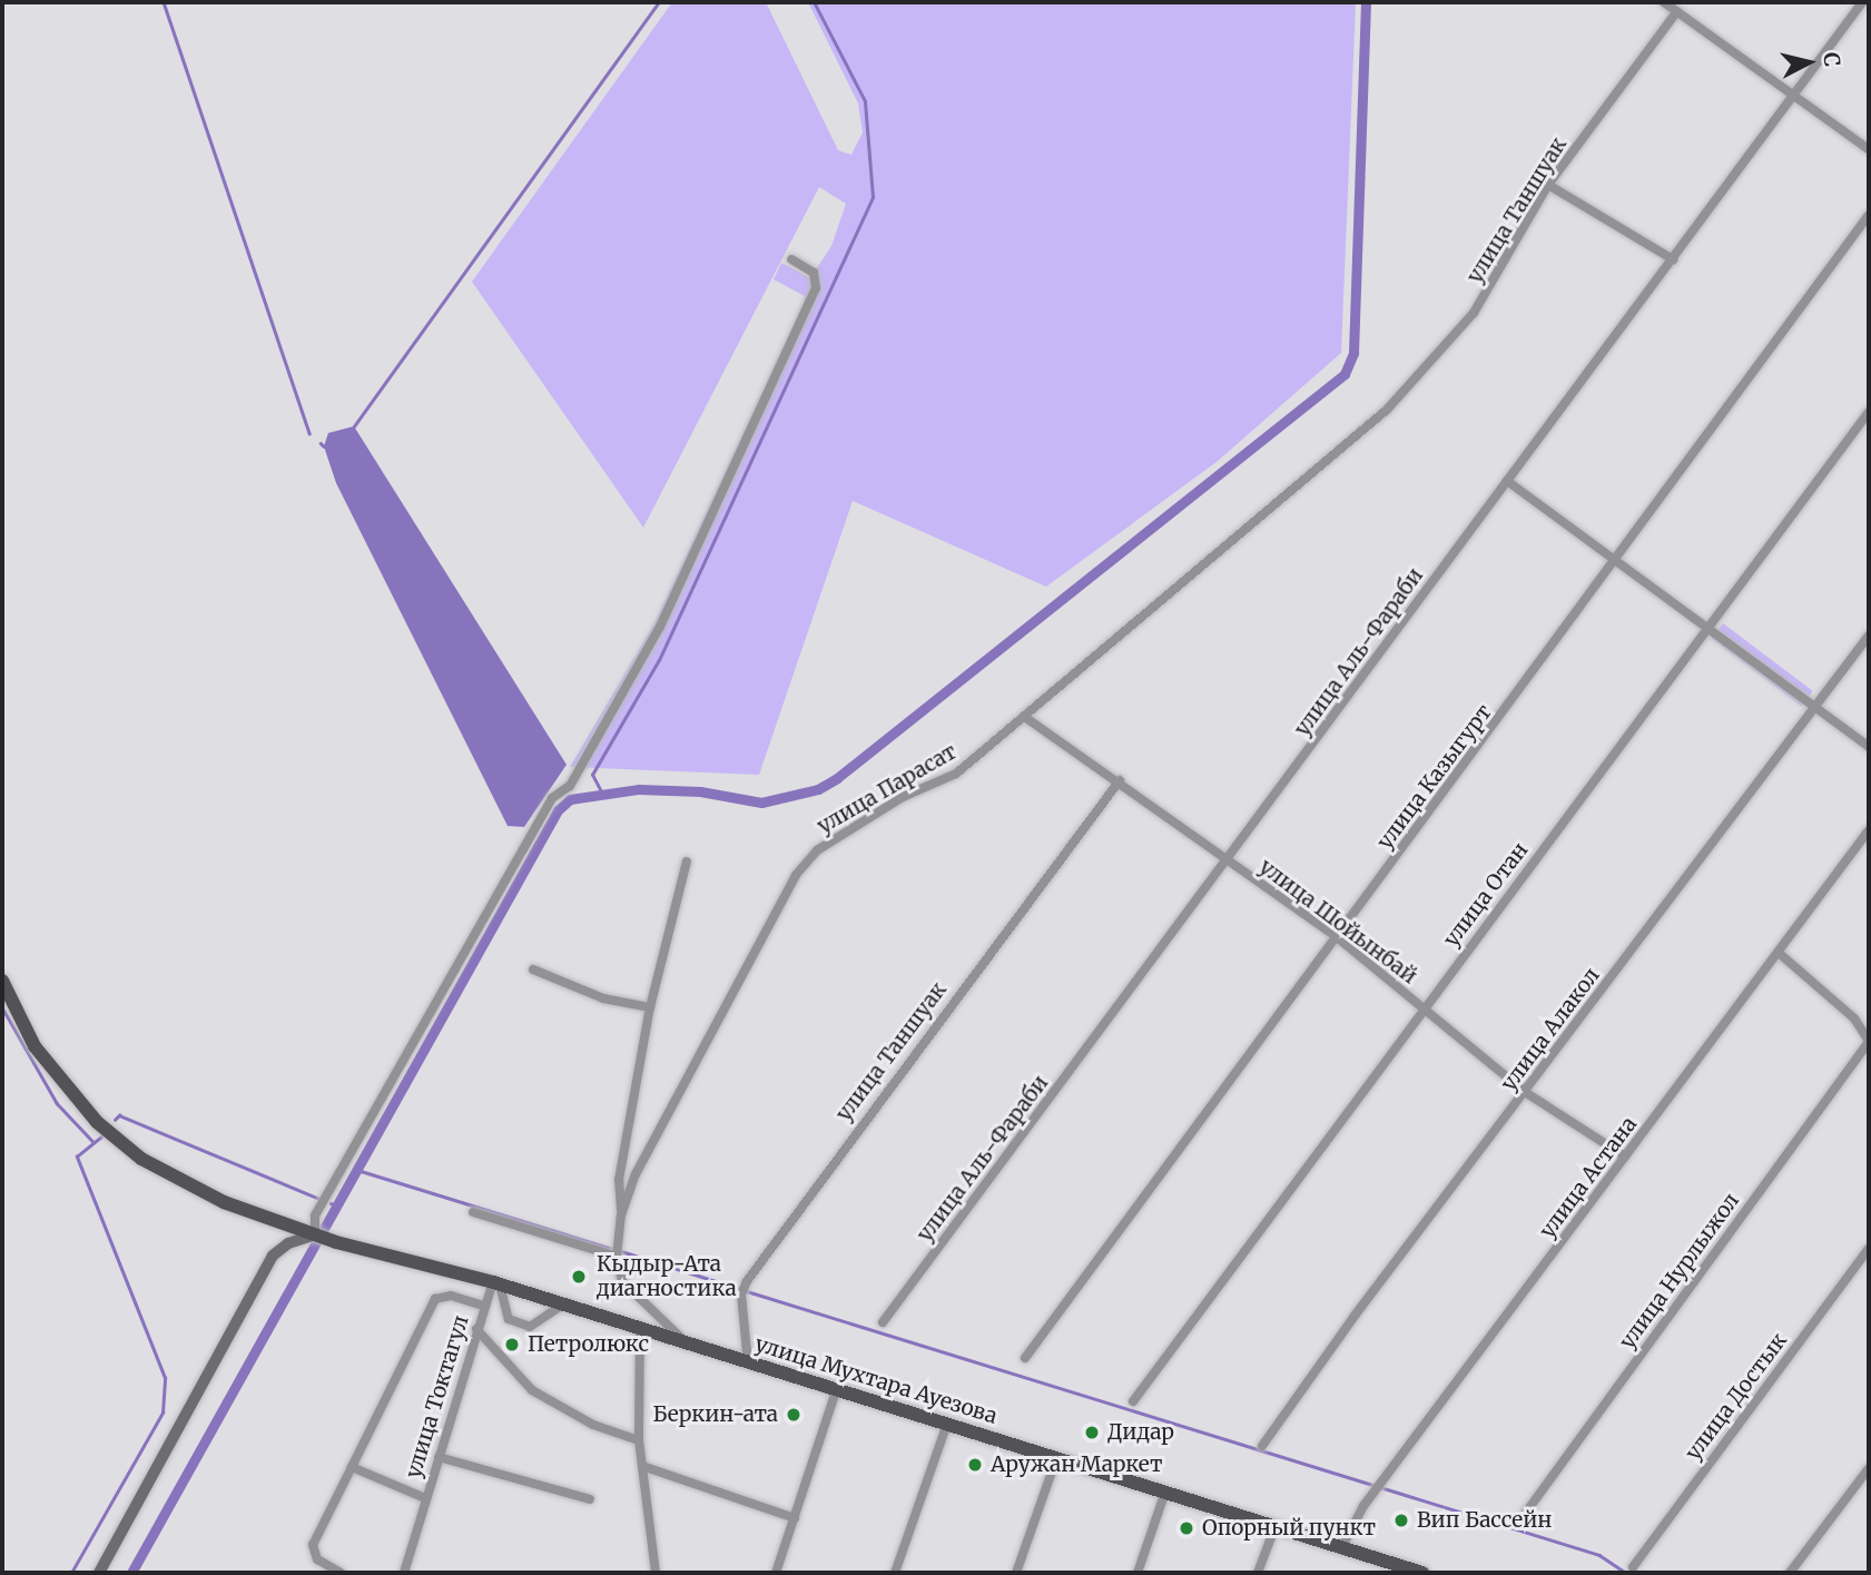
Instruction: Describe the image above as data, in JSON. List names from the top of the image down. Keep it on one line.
{"streets":{"main road":["улица Мухтара Ауезова"],"street":["улица Таншуак","улица Аль-Фараби","улица Казыгурт","улица Парасат","улица Отан","улица Шойынбай","улица Алакол","улица Астана","улица Нурлыжол","улица Токтагул","улица Достык"]},"crossings":[["улица Таншуак","улица Парасат"],["улица Таншуак","улица Шойынбай"],["улица Таншуак","улица Мухтара Ауезова"],["улица Аль-Фараби","улица Шойынбай"],["улица Казыгурт","улица Шойынбай"],["улица Парасат","улица Шойынбай"],["улица Отан","улица Шойынбай"],["улица Шойынбай","улица Алакол"],["улица Шойынбай","улица Астана"],["улица Астана","улица Мухтара Ауезова"],["улица Мухтара Ауезова","улица Токтагул"]],"places":["Кыдыр-Ата диагностика","Петролюкс","Беркин-ата","Дидар","Аружан Маркет","Вип Бассейн","Опорный пункт"],"north":"right"}
